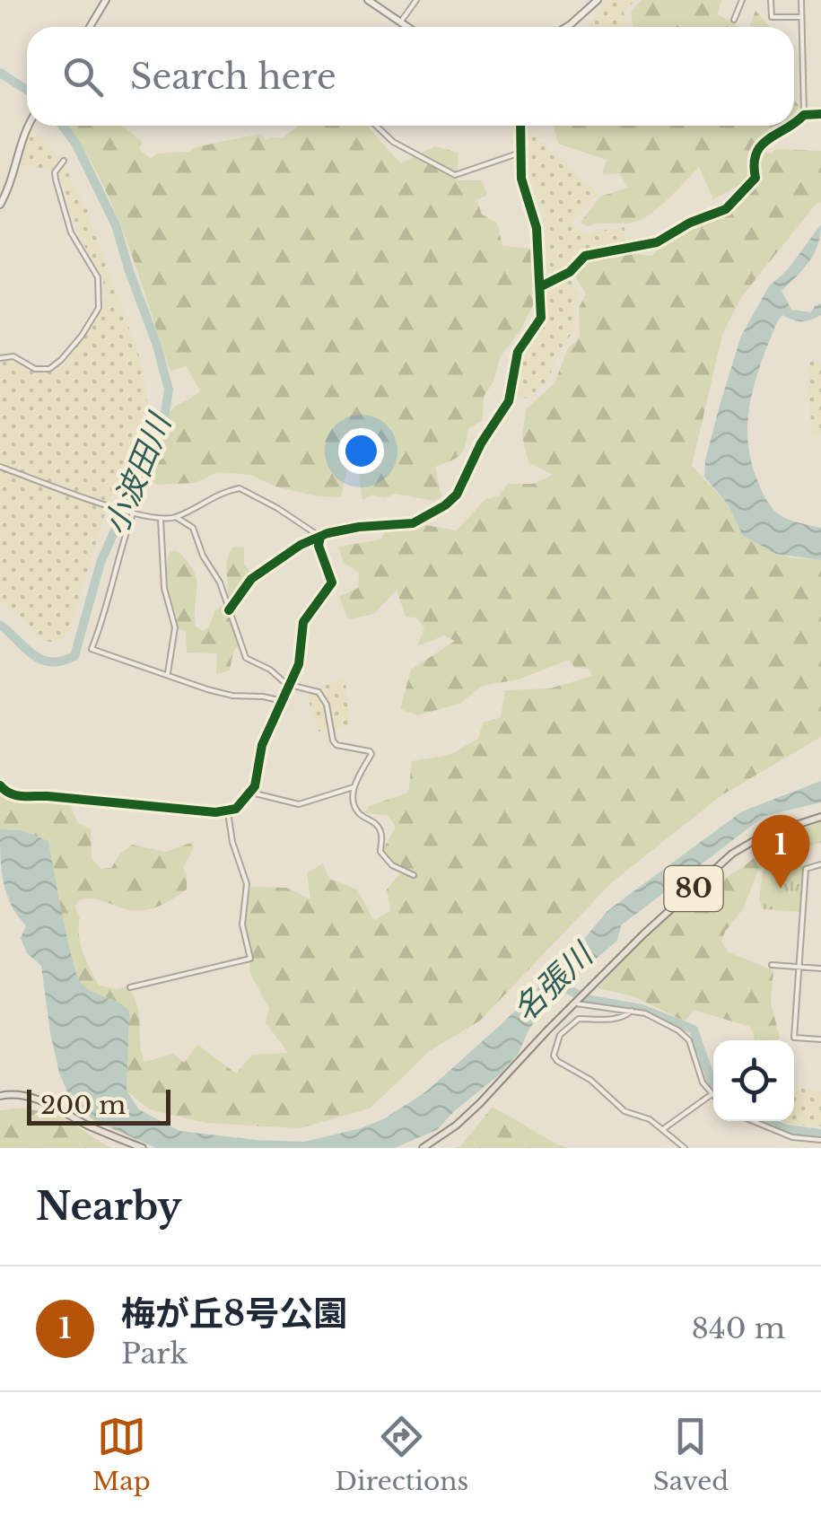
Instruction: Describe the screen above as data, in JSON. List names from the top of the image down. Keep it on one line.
{"streets":{"main road":["80"]},"water":["小波田川","名張川"],"scale_bar":"200 m","page":{"search":"Search here","pins":"1","scale":"200 m","heading":"Nearby","list":[{"mark":"1","name":"梅が丘8号公園","note":"Park","value":"840 m"}],"nav":["Map","Directions","Saved"]}}
